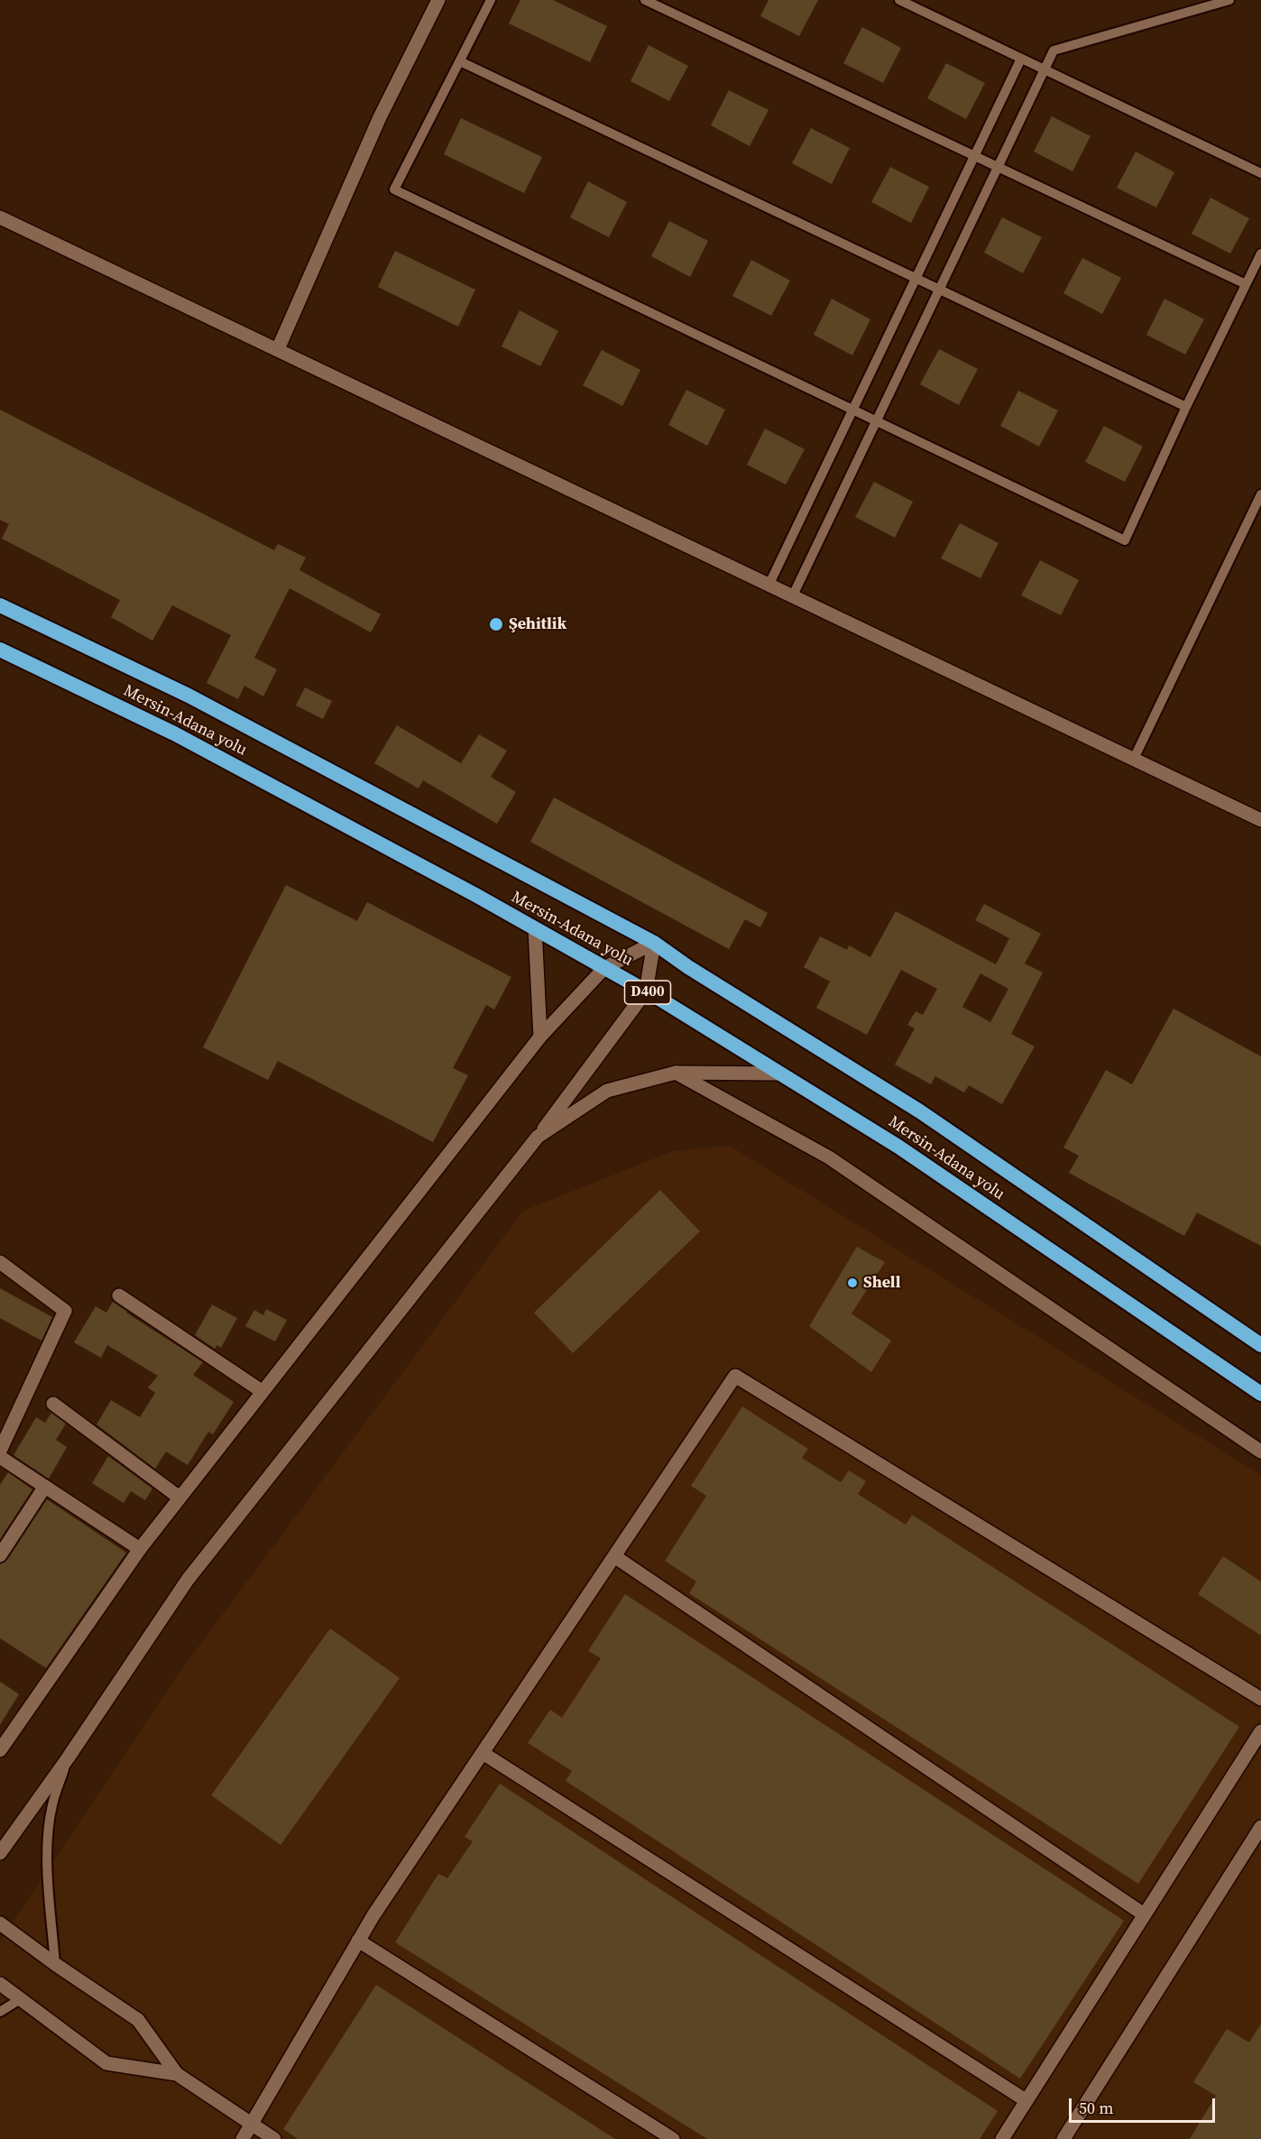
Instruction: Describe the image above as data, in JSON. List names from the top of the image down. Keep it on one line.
{"streets":{"highway":["Mersin-Adana yolu","D400"]},"places":["Şehitlik","Shell"],"scale_bar":"50 m"}
